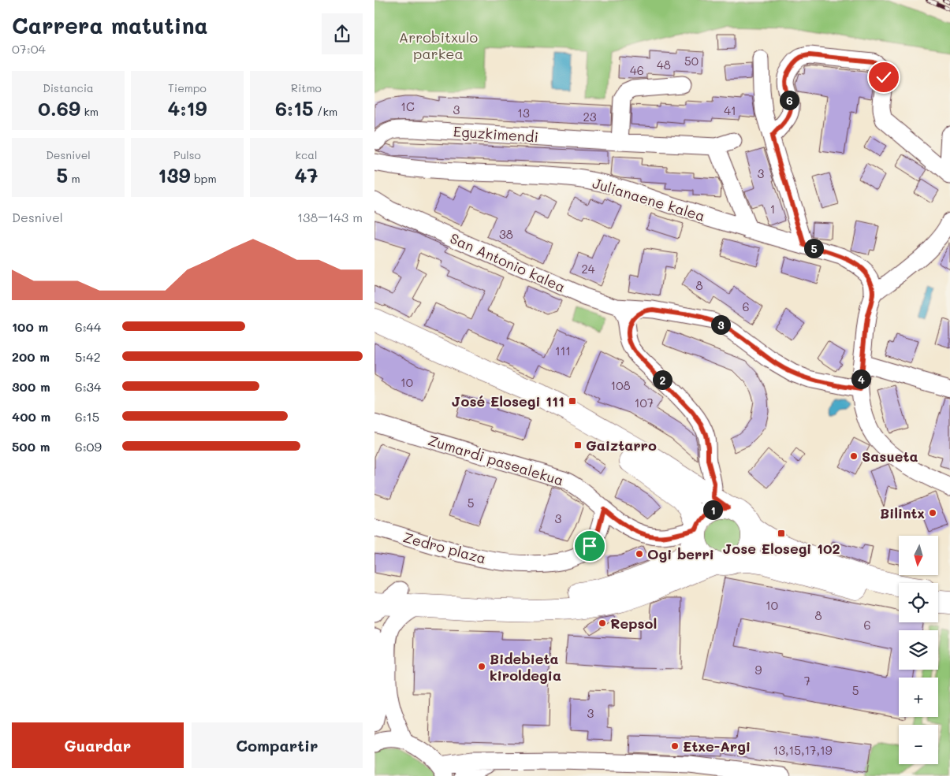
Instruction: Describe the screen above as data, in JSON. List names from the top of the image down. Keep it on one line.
{"streets":{"street":["Eguzkimendi","Julianaene kalea","San Antonio kalea","Zumardi pasealekua","Zedro plaza"]},"crossings":[["Zumardi pasealekua","Zedro plaza"]],"parks":["Arrobitxulo parkea"],"places":{"transit":["José Elosegi 111","Gaiztarro","Jose Elosegi 102"],"other":["Sasueta","Bilintx","Ogi berri","Repsol","Bidebieta kiroldegia","Etxe-Argi"]},"house_numbers":["50","48","46","1C","3","41","13","23","3","1","38","24","8","6","111","10","108","107","5","3","10","8","6","9","7","5","3","13,15,17,19"],"north":"bottom","page":{"heading":["Carrera matutina","07:04"],"stats":[["Distancia","0.69 km"],["Tiempo","4:19"],["Ritmo","6:15 /km"],["Desnivel","5 m"],["Pulso","139 bpm"],["kcal","47"]],"pins":["6","5","3","4","2","1"],"chart":["Desnivel","138–143 m"],"list":[{"name":"100 m","note":"6:44"},{"name":"200 m","note":"5:42"},{"name":"300 m","note":"6:34"},{"name":"400 m","note":"6:15"},{"name":"500 m","note":"6:09"}],"map_buttons":["+","−"],"buttons":["Guardar","Compartir"]}}
